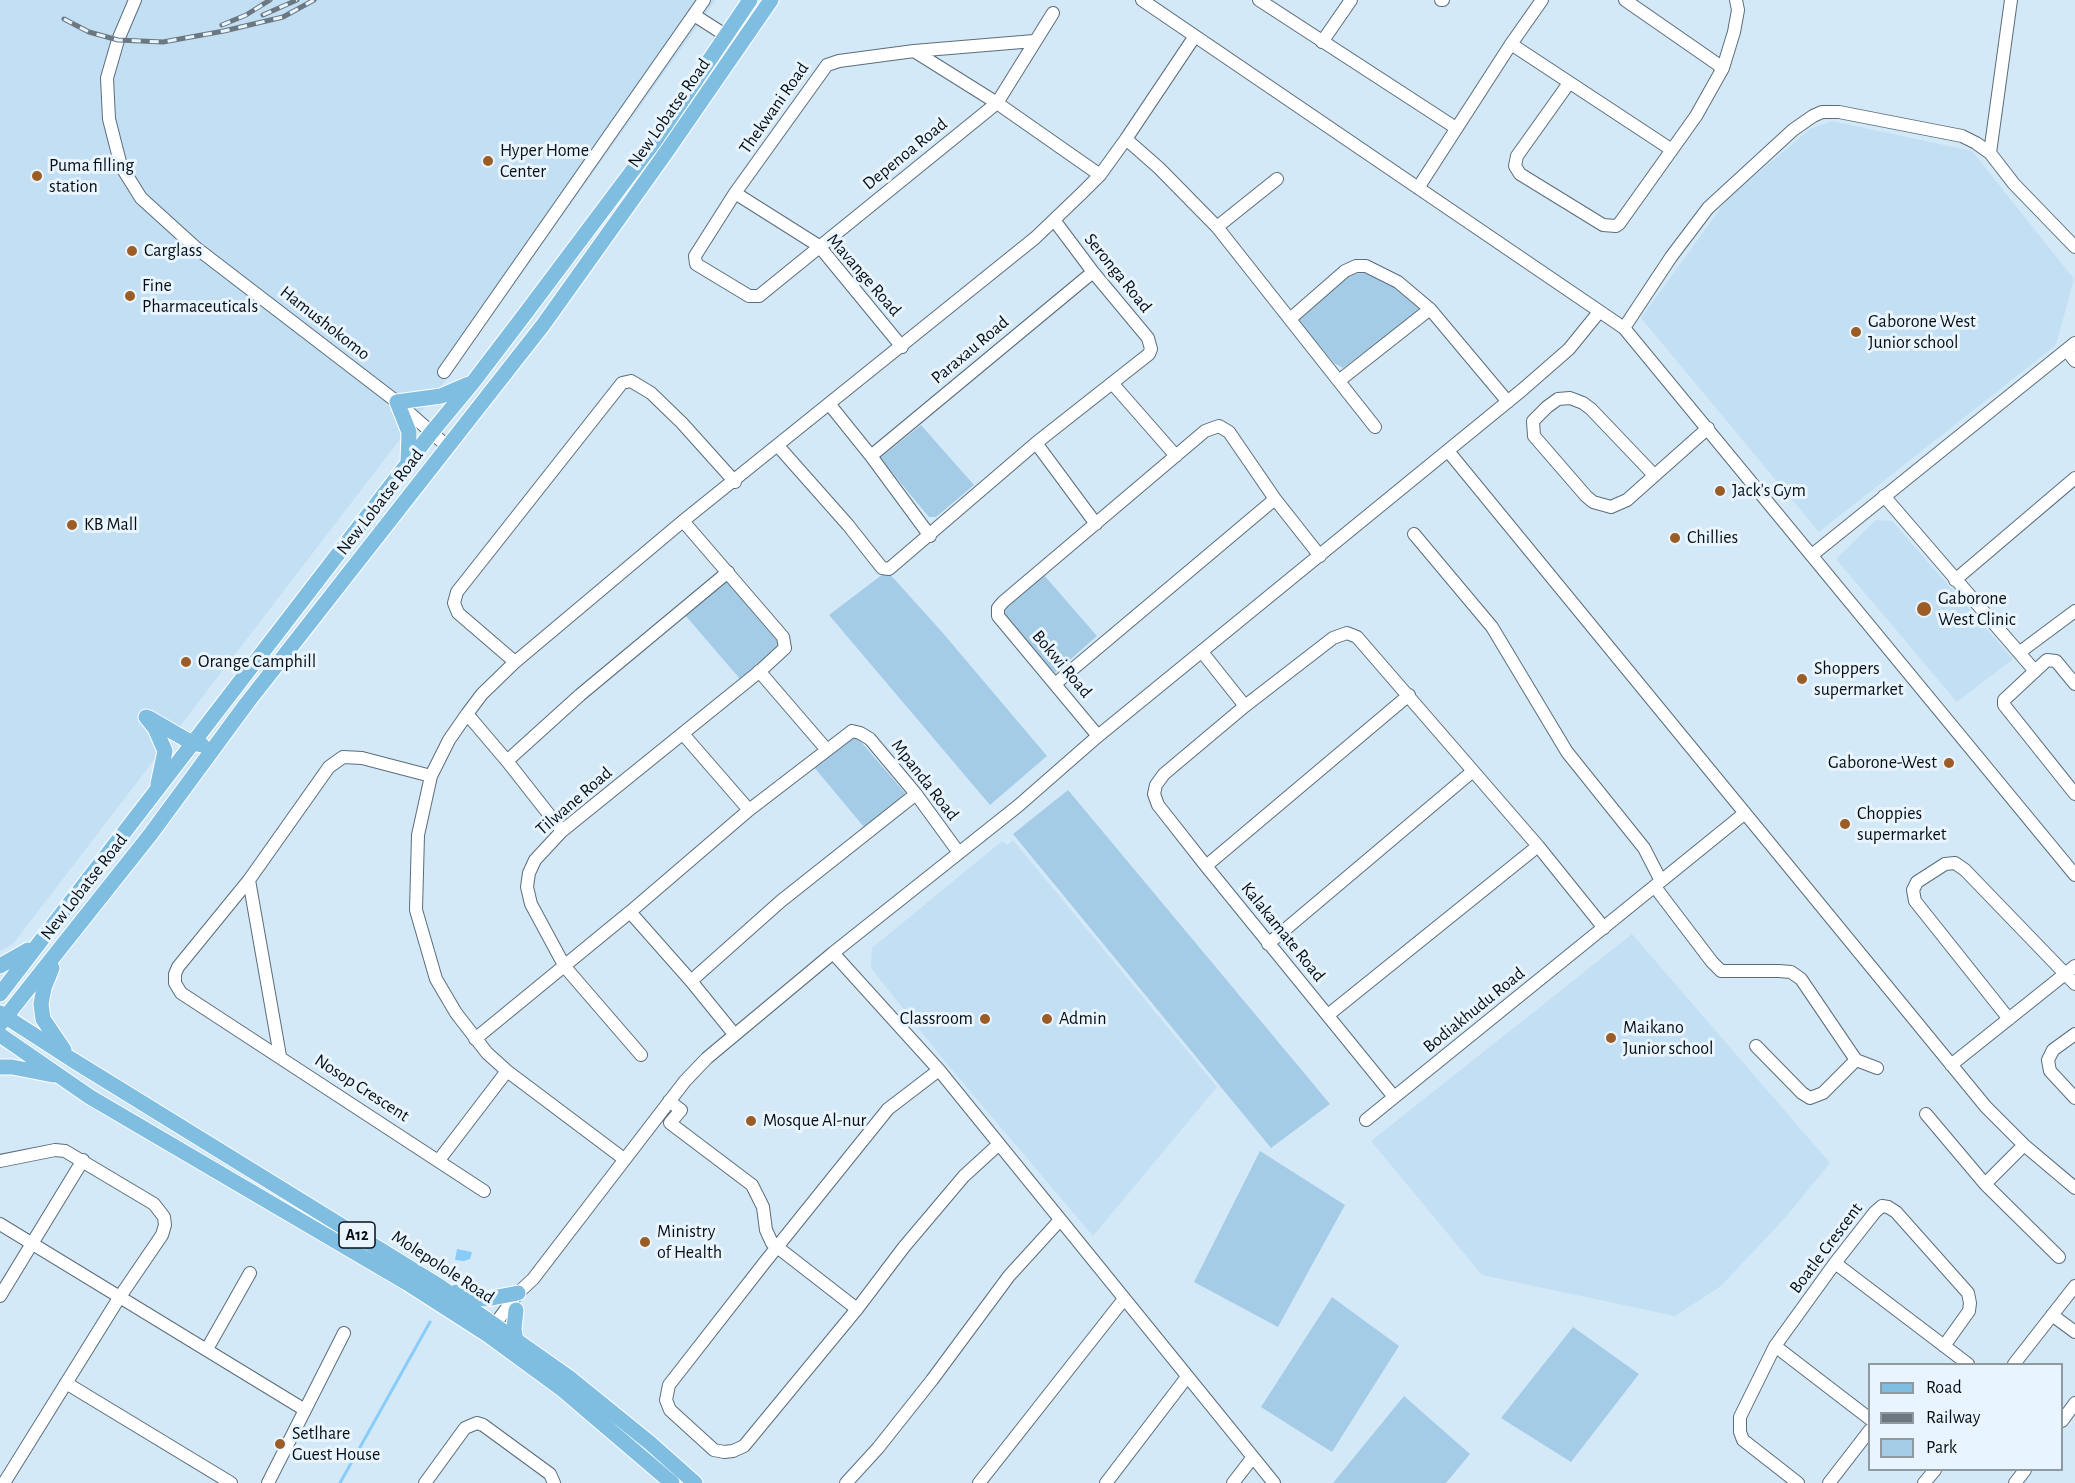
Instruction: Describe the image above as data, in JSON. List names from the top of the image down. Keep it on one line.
{"streets":{"main road":["New Lobatse Road","A12","Molepolole Road"],"street":["Thekwani Road","Depenoa Road","Seronga Road","Mavange Road","Hamushokomo","Paraxau Road","Bokwi Road","Mpanda Road","Tilwane Road","Kalakamate Road","Bodiakhudu Road","Nosop Crescent","Boatle Crescent"]},"crossings":[["Thekwani Road","Depenoa Road"],["Thekwani Road","Mavange Road"],["New Lobatse Road","Hamushokomo"],["New Lobatse Road","Molepolole Road"],["Depenoa Road","Mavange Road"],["Seronga Road","Paraxau Road"],["Kalakamate Road","Bodiakhudu Road"]],"places":["Hyper Home Center","Puma filling station","Carglass","Fine Pharmaceuticals","Gaborone West Junior school","Jack's Gym","KB Mall","Chillies","Gaborone West Clinic","Orange Camphill","Shoppers supermarket","Gaborone-West","Choppies supermarket","Classroom","Admin","Maikano Junior school","Mosque Al-nur","Ministry of Health","Setlhare Guest House"],"legend":["Road","Railway","Park"]}
